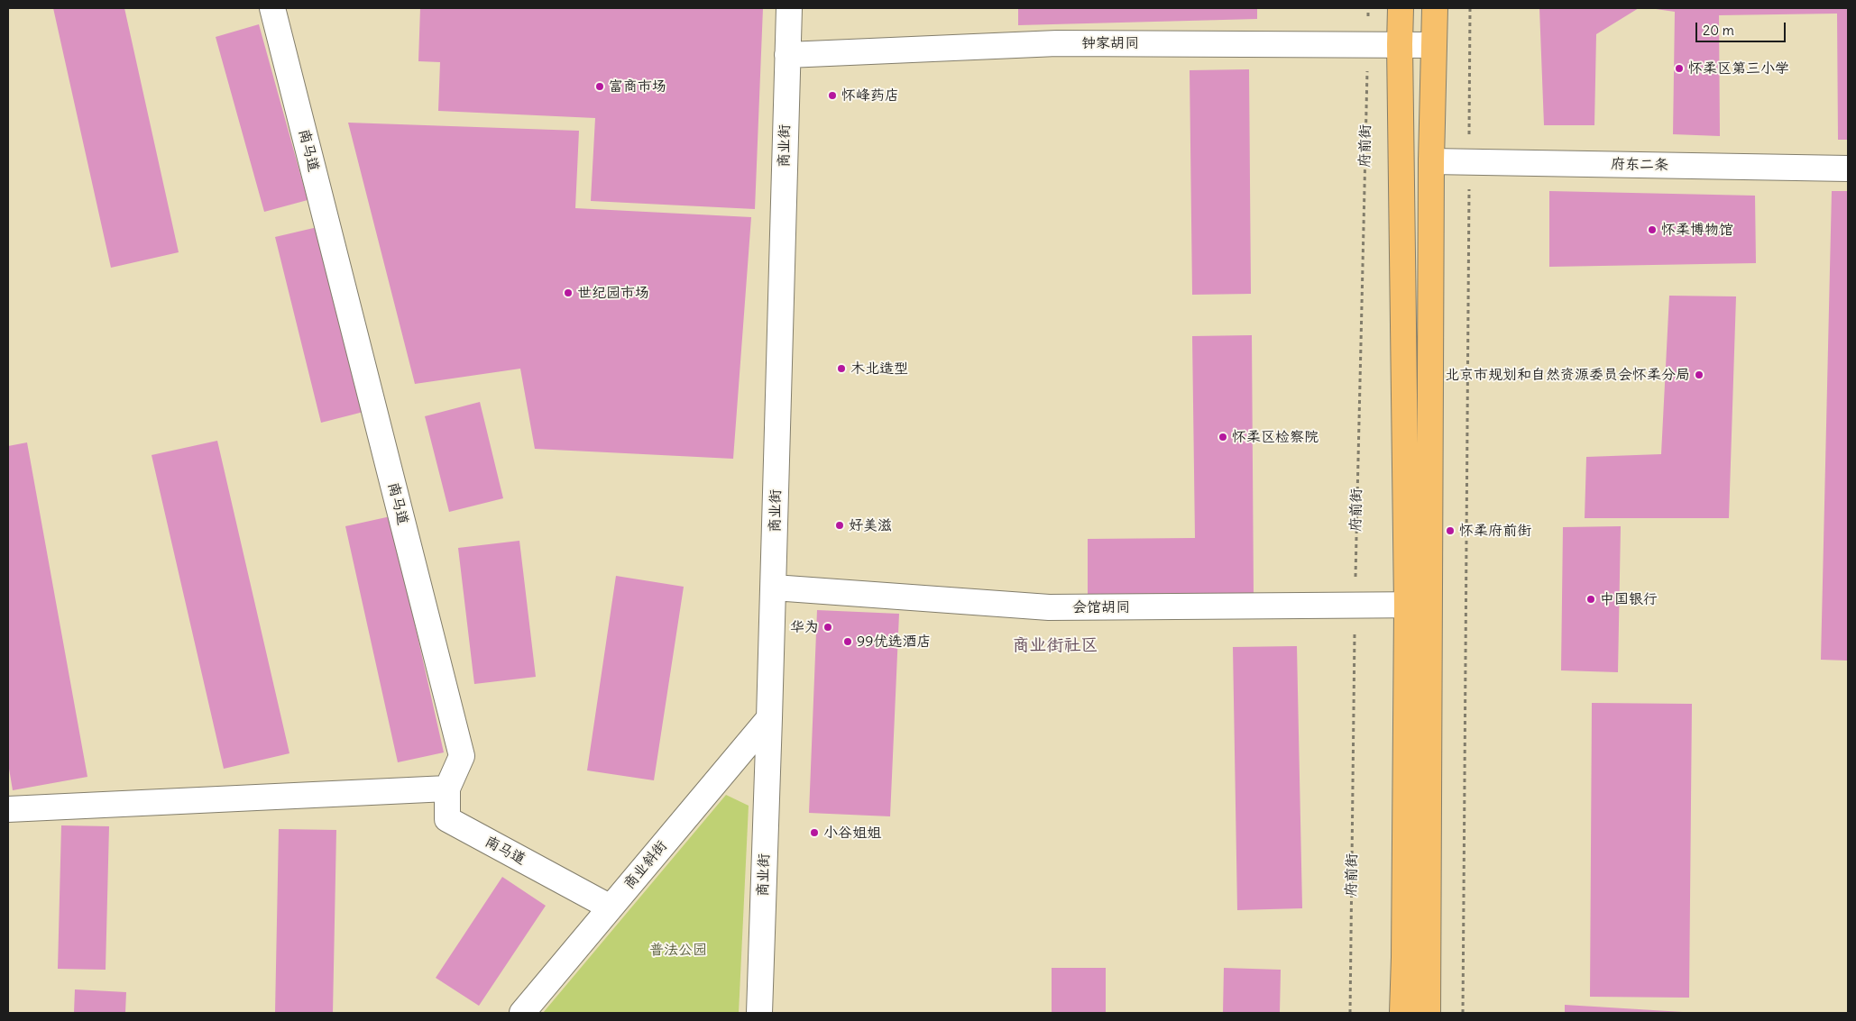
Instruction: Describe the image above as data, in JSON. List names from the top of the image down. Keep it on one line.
{"streets":{"street":["钟家胡同","商业街","南马道","府东二条","会馆胡同","商业斜街"],"path":["府前街"]},"crossings":[["钟家胡同","商业街"],["钟家胡同","府前街"],["商业街","会馆胡同"],["商业街","商业斜街"],["府前街","会馆胡同"],["南马道","商业斜街"]],"districts":["商业街社区"],"parks":["普法公园"],"places":["怀柔区第三小学","富商市场","怀峰药店","怀柔博物馆","世纪园市场","木北造型","北京市规划和自然资源委员会怀柔分局","怀柔区检察院","好美滋","怀柔府前街","中国银行","华为","99优选酒店","小谷姐姐"],"scale_bar":"20 m"}
